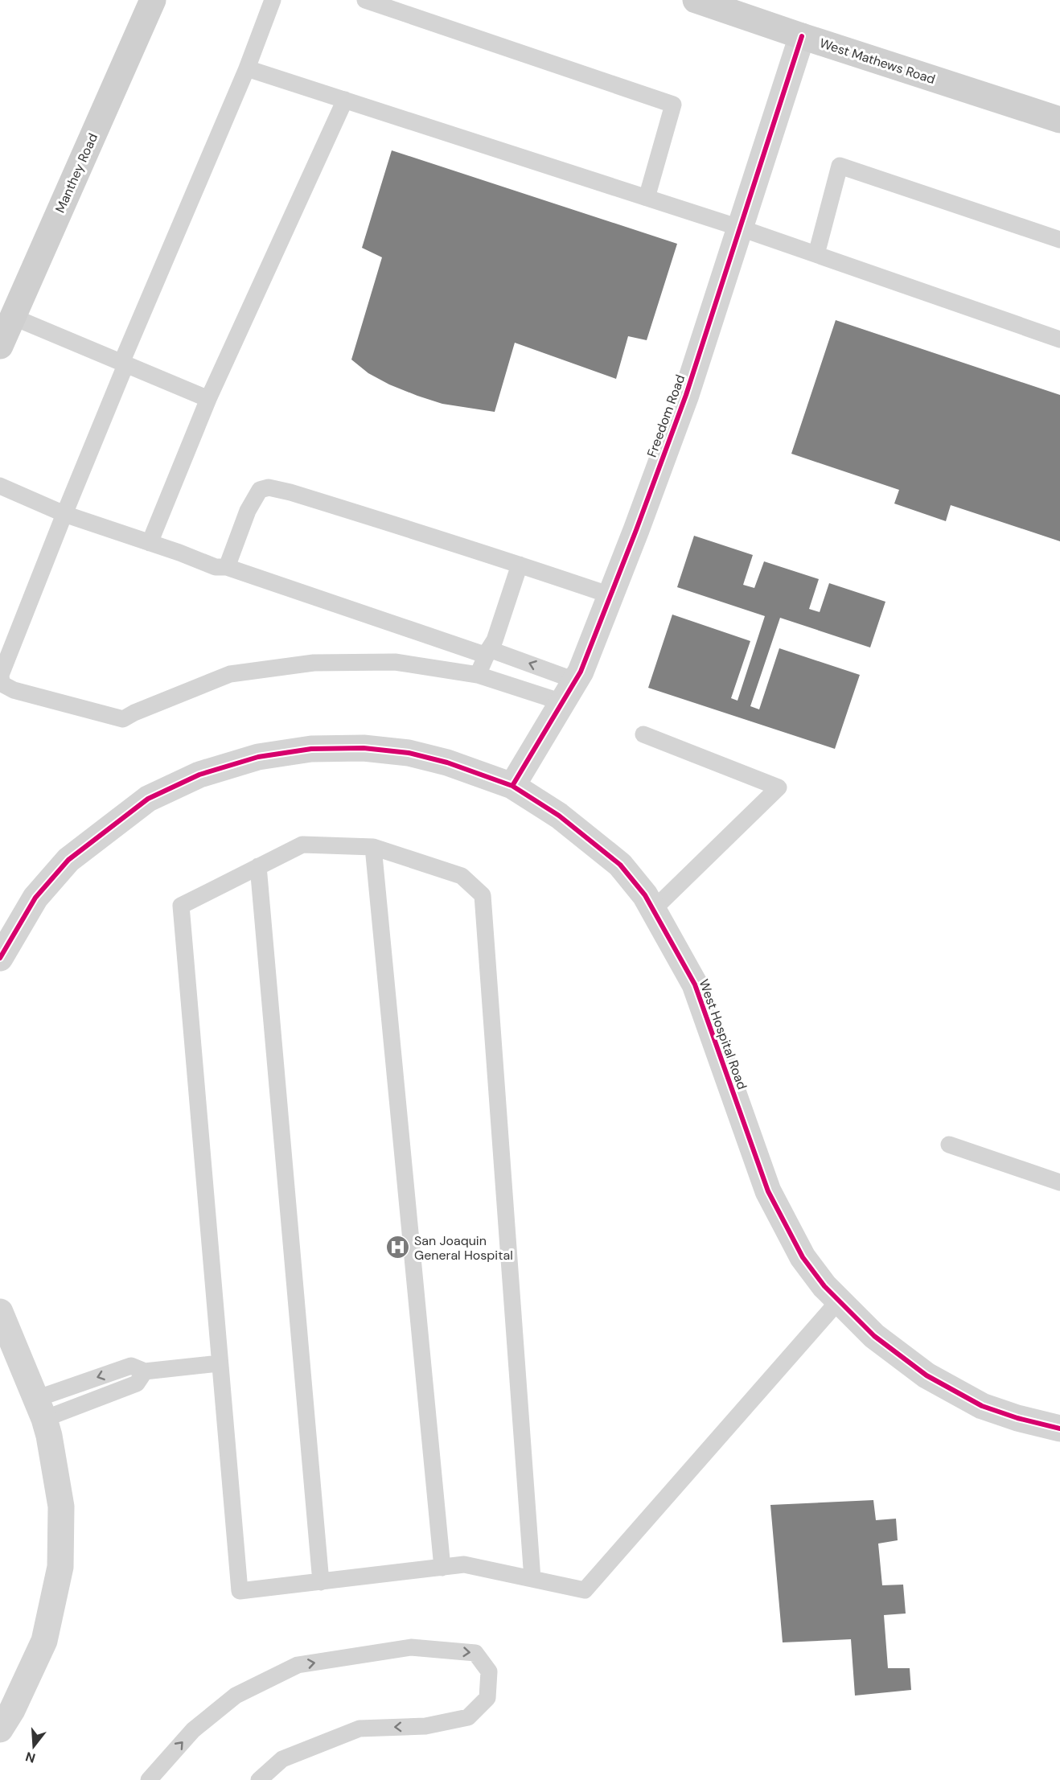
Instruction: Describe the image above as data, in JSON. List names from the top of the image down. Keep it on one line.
{"streets":{"street":["West Mathews Road","Manthey Road","Freedom Road","West Hospital Road"]},"crossings":[["West Mathews Road","Freedom Road"],["Freedom Road","West Hospital Road"]],"places":{"hospital":["San Joaquin General Hospital"]},"north":"bottom"}
